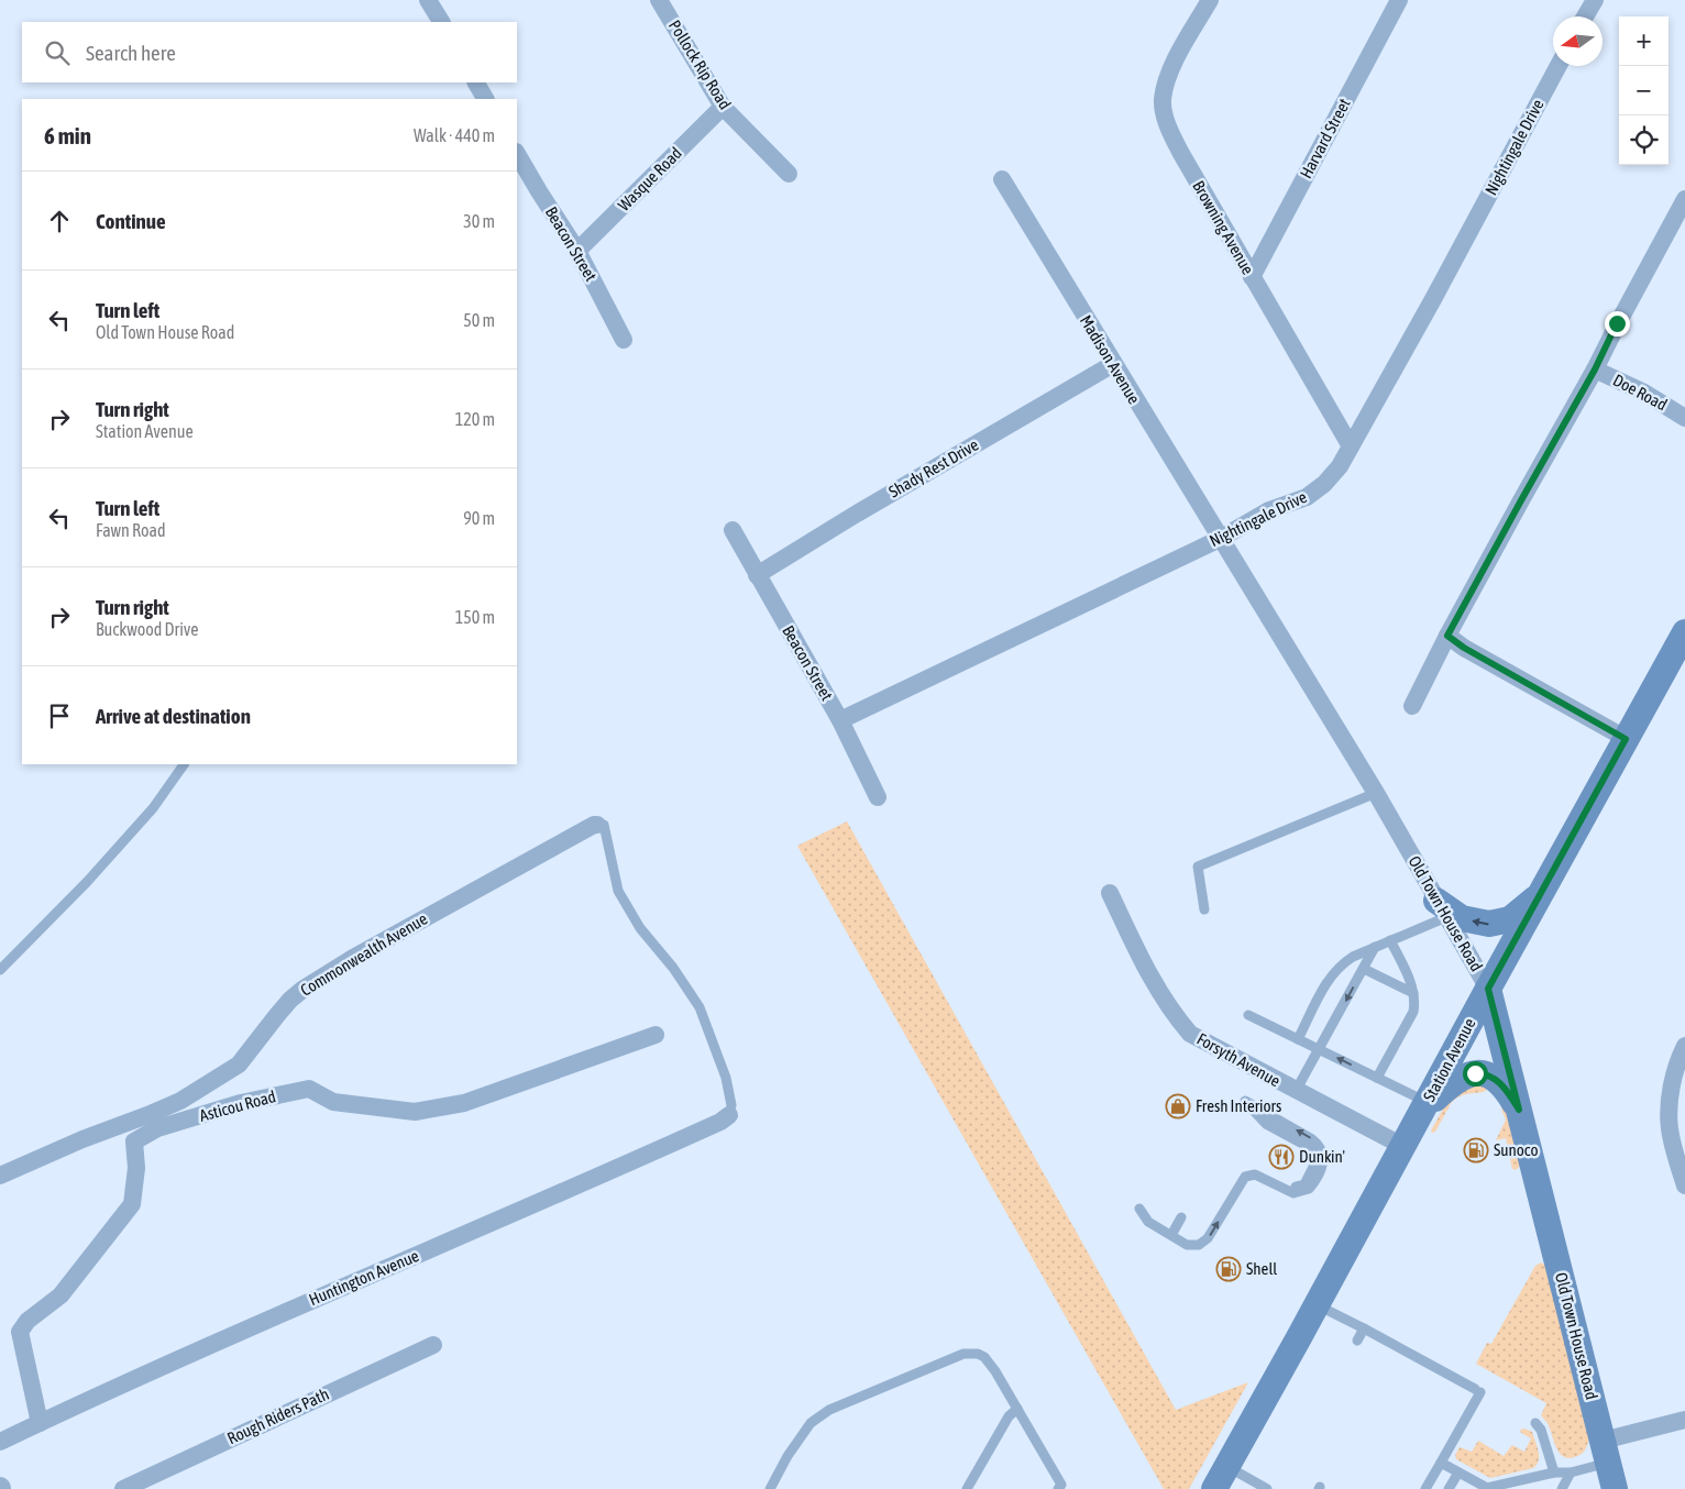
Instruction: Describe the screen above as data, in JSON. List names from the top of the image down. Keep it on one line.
{"streets":{"main road":["Old Town House Road","Station Avenue"],"street":["Pollock Rip Road","Harvard Street","Nightingale Drive","Wasque Road","Browning Avenue","Beacon Street","Madison Avenue","Doe Road","Shady Rest Drive","Commonwealth Avenue","Forsyth Avenue","Asticou Road","Huntington Avenue","Rough Riders Path"]},"crossings":[["Pollock Rip Road","Wasque Road"],["Harvard Street","Browning Avenue"],["Nightingale Drive","Browning Avenue"],["Nightingale Drive","Beacon Street"],["Nightingale Drive","Madison Avenue"],["Nightingale Drive","Old Town House Road"],["Wasque Road","Beacon Street"],["Beacon Street","Shady Rest Drive"],["Madison Avenue","Shady Rest Drive"],["Madison Avenue","Old Town House Road"],["Old Town House Road","Station Avenue"],["Forsyth Avenue","Station Avenue"],["Asticou Road","Huntington Avenue"]],"places":{"shop":["Fresh Interiors"],"fuel station":["Sunoco","Shell"],"restaurant":["Dunkin'"]},"north":"left","page":{"map_buttons":["+","−"],"search":"Search here","heading":["6 min","Walk · 440 m"],"list":[["Continue","30 m"],["Turn left","Old Town House Road","50 m"],["Turn right","Station Avenue","120 m"],["Turn left","Fawn Road","90 m"],["Turn right","Buckwood Drive","150 m"],"Arrive at destination"]}}
